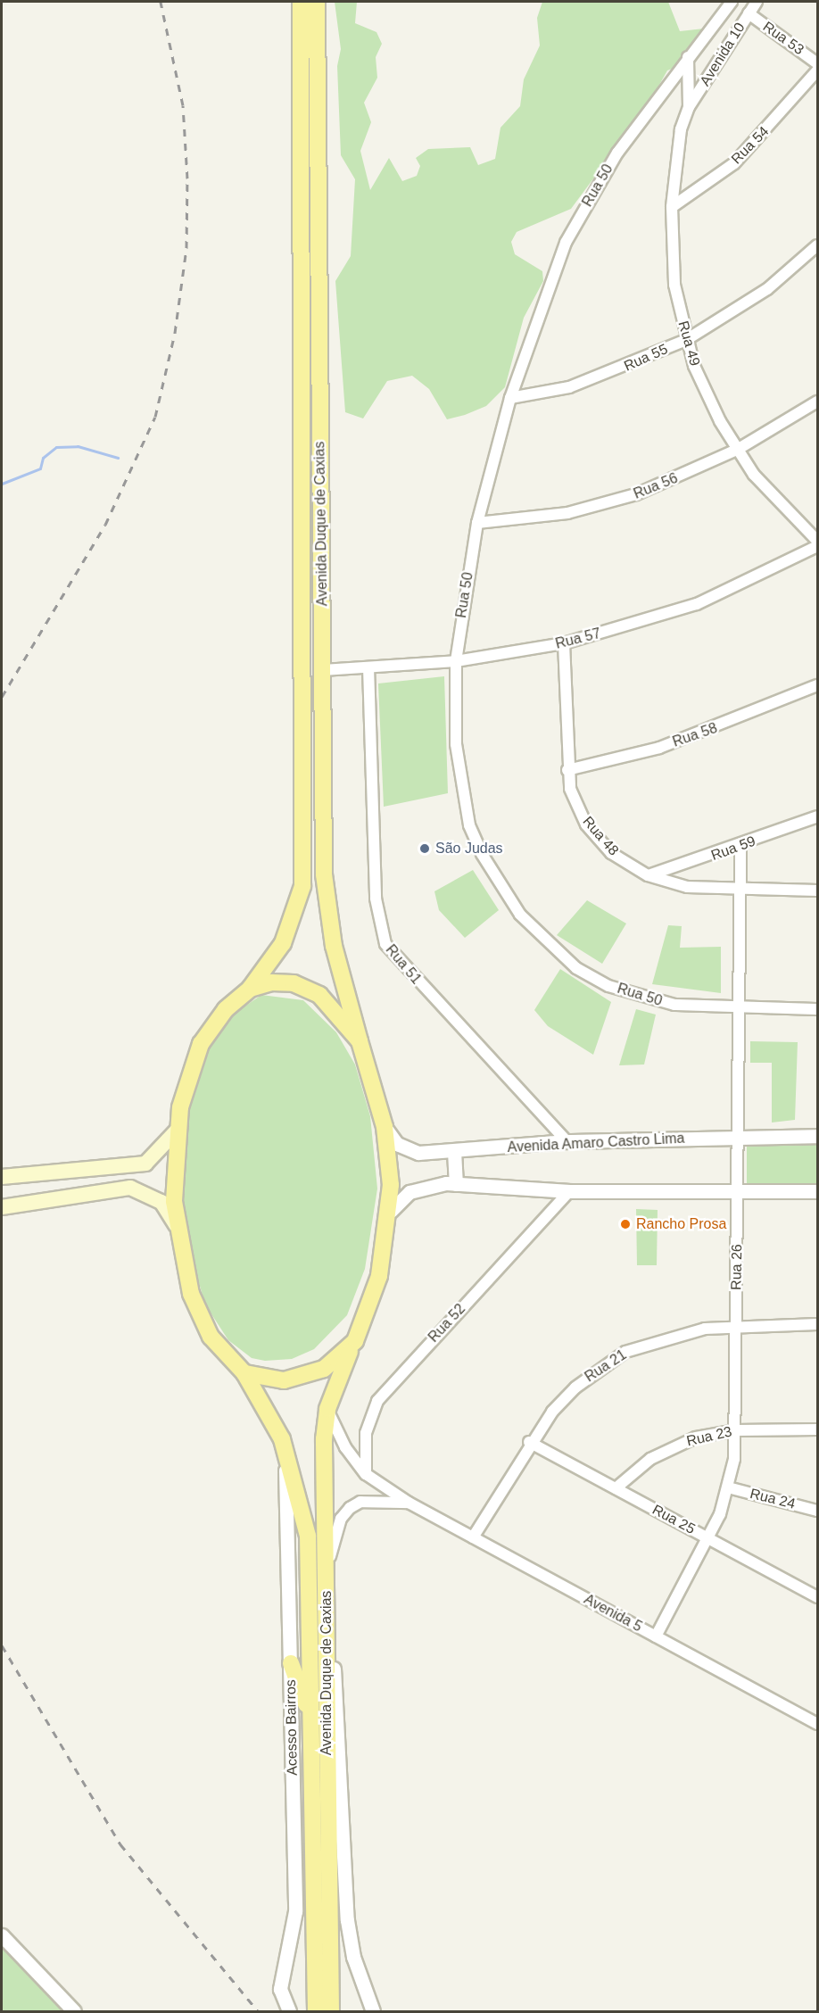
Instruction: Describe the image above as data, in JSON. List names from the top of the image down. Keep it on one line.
{"streets":{"main road":["Avenida Duque de Caxias"],"street":["Rua 53","Avenida 10","Rua 54","Rua 50","Rua 49","Rua 55","Rua 56","Rua 57","Rua 58","Rua 48","Rua 59","Rua 51","Avenida Amaro Castro Lima","Rua 26","Rua 52","Rua 21","Rua 23","Rua 24","Rua 25","Avenida 5","Acesso Bairros"]},"crossings":[["Rua 53","Avenida 10"],["Avenida 10","Rua 49"],["Rua 54","Rua 49"],["Rua 50","Rua 55"],["Rua 50","Rua 56"],["Rua 50","Rua 57"],["Rua 50","Rua 26"],["Rua 49","Rua 55"],["Rua 49","Rua 56"],["Avenida Duque de Caxias","Rua 57"],["Avenida Duque de Caxias","Avenida Amaro Castro Lima"],["Avenida Duque de Caxias","Avenida 5"],["Avenida Duque de Caxias","Acesso Bairros"],["Rua 57","Rua 48"],["Rua 57","Rua 51"],["Rua 58","Rua 48"],["Rua 48","Rua 59"],["Rua 48","Rua 26"],["Rua 59","Rua 26"],["Rua 51","Avenida Amaro Castro Lima"],["Avenida Amaro Castro Lima","Rua 26"],["Rua 26","Rua 21"],["Rua 26","Rua 23"],["Rua 26","Rua 24"],["Rua 26","Rua 25"],["Rua 26","Avenida 5"],["Rua 52","Avenida 5"],["Rua 21","Rua 25"],["Rua 21","Avenida 5"],["Rua 23","Rua 25"]],"places":["São Judas","Rancho Prosa"]}
